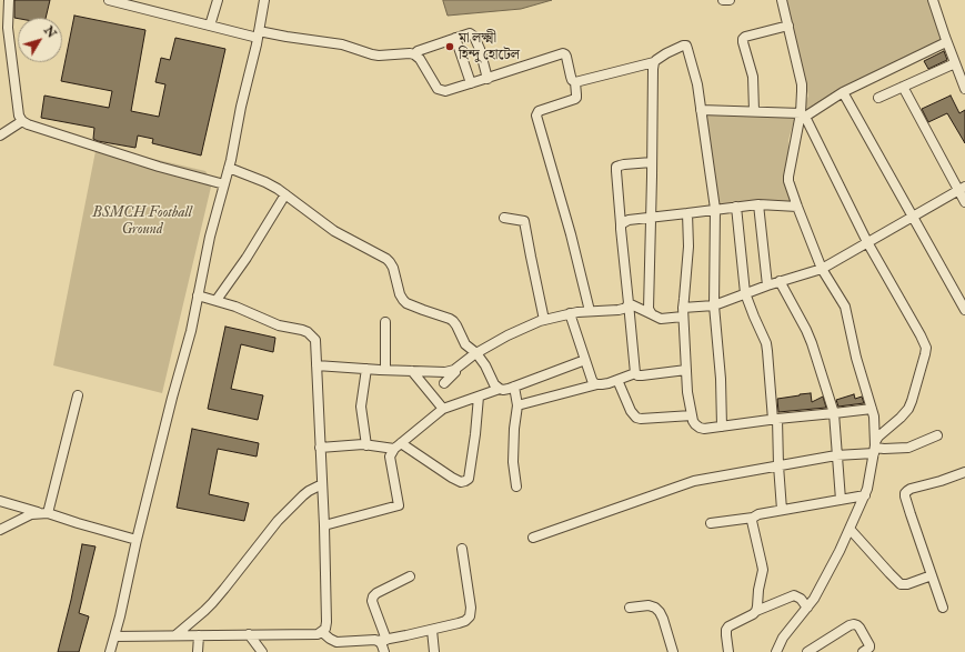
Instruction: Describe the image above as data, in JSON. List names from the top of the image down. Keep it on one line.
{"parks":["BSMCH Football Ground"],"places":["মা লক্ষ্মী হিন্দু হোটেল"],"north":"top right"}
